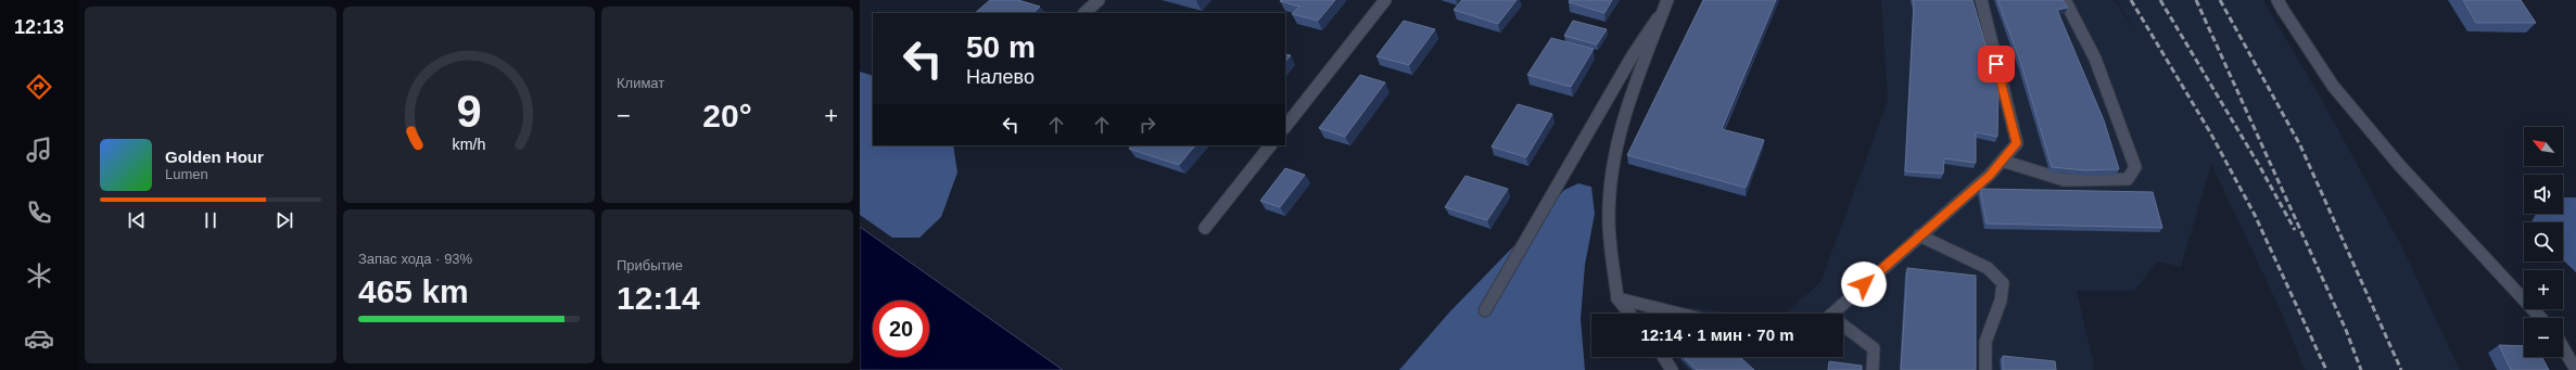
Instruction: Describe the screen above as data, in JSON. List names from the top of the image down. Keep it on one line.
{"north":"top left","page":{"tabs":"12:13","tile":["Климат",["Запас хода · 93%","465 km"],["Прибытие","12:14"]],"turn":["50 m","Налево"],"heat":["−","20°","+"],"map_buttons":["+","−"],"song":["Golden Hour","Lumen"],"limit":"20","trip":"12:14 · 1 мин · 70 m","gauge":["9","km/h"]}}
